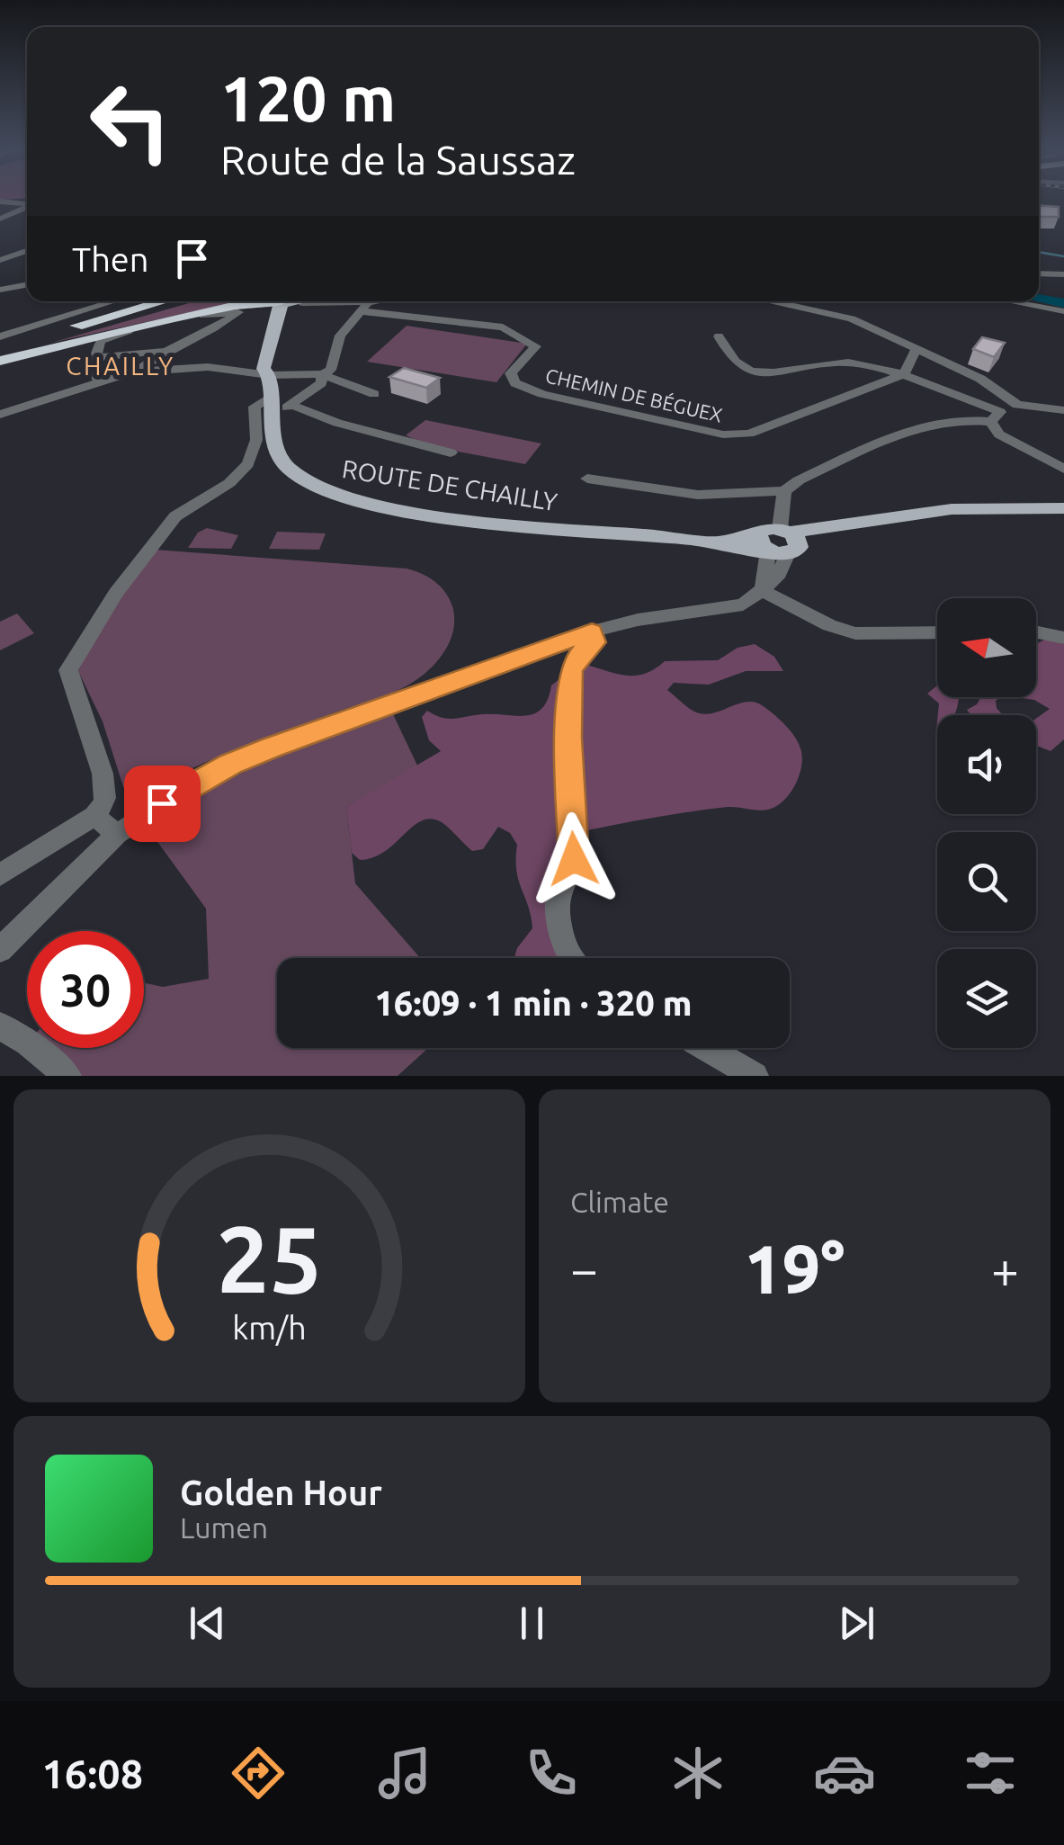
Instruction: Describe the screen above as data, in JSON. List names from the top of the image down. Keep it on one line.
{"streets":{"main road":["ROUTE DE CHAILLY"],"street":["CHEMIN DE BÉGUEX"]},"districts":["CHAILLY"],"north":"left","page":{"turn":["120 m","Route de la Saussaz"],"then":"Then","limit":"30","trip":"16:09 · 1 min · 320 m","tile":"Climate","heat":["−","19°","+"],"song":["Golden Hour","Lumen"],"tabs":"16:08","gauge":["25","km/h"]}}
